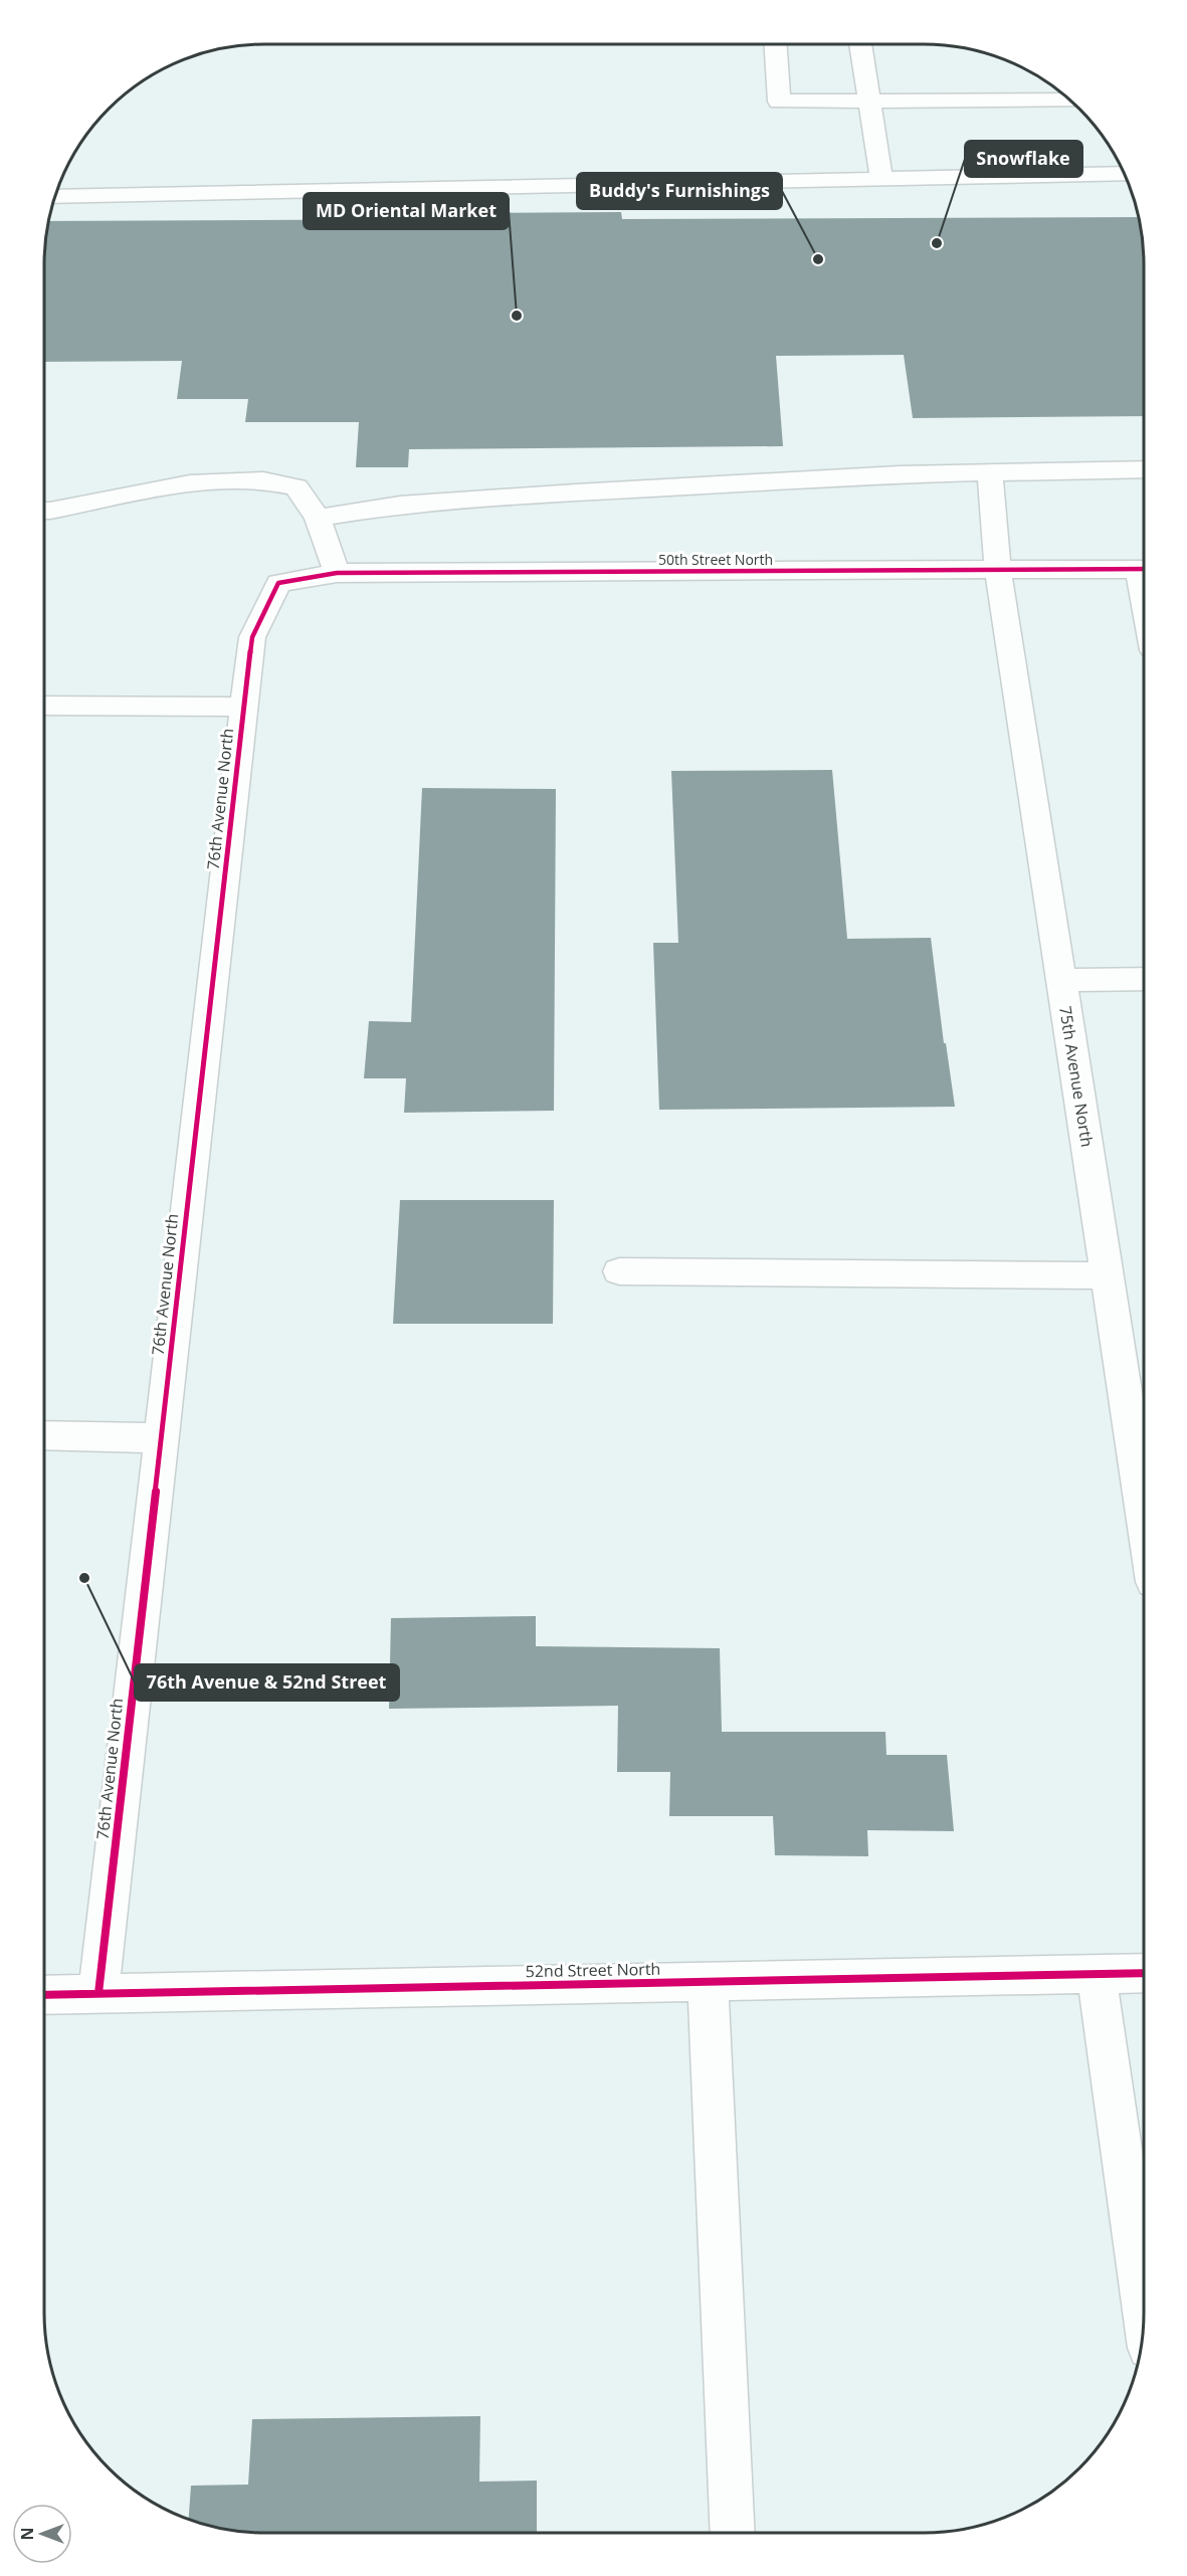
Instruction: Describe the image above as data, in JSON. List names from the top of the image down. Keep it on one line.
{"streets":{"street":["50th Street North","76th Avenue North","75th Avenue North","52nd Street North"]},"crossings":[["50th Street North","76th Avenue North"],["50th Street North","75th Avenue North"],["76th Avenue North","52nd Street North"]],"places":["Snowflake","Buddy's Furnishings","MD Oriental Market","76th Avenue & 52nd Street"],"north":"left"}
